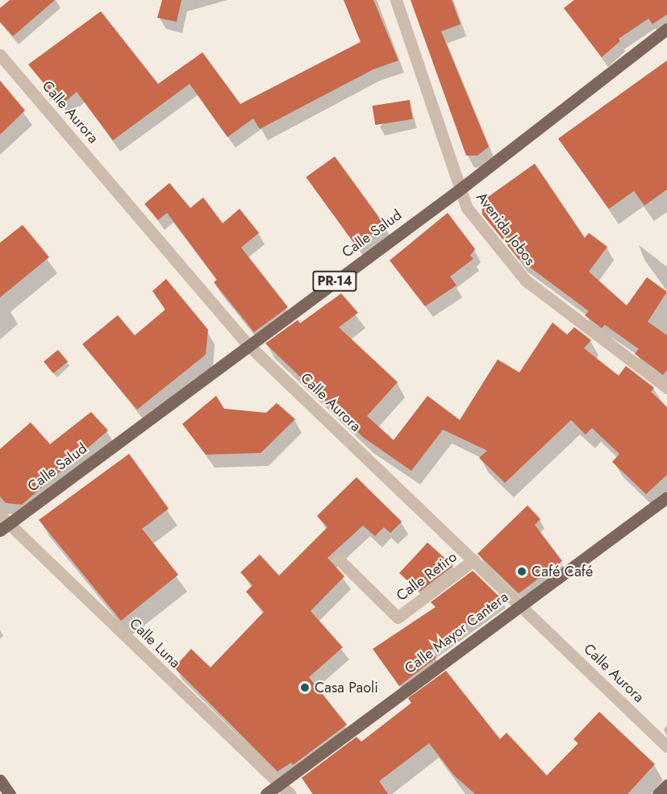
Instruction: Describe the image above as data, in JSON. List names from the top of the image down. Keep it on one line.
{"streets":{"main road":["Calle Salud","PR-14","Calle Mayor Cantera"],"street":["Calle Aurora","Avenida Jobos","Calle Retiro","Calle Luna"]},"crossings":[["Calle Aurora","Calle Salud"],["Calle Aurora","Calle Retiro"],["Calle Aurora","Calle Mayor Cantera"],["Avenida Jobos","Calle Salud"],["Calle Salud","Calle Luna"],["Calle Mayor Cantera","Calle Luna"]],"places":["Café Café","Casa Paoli"]}
